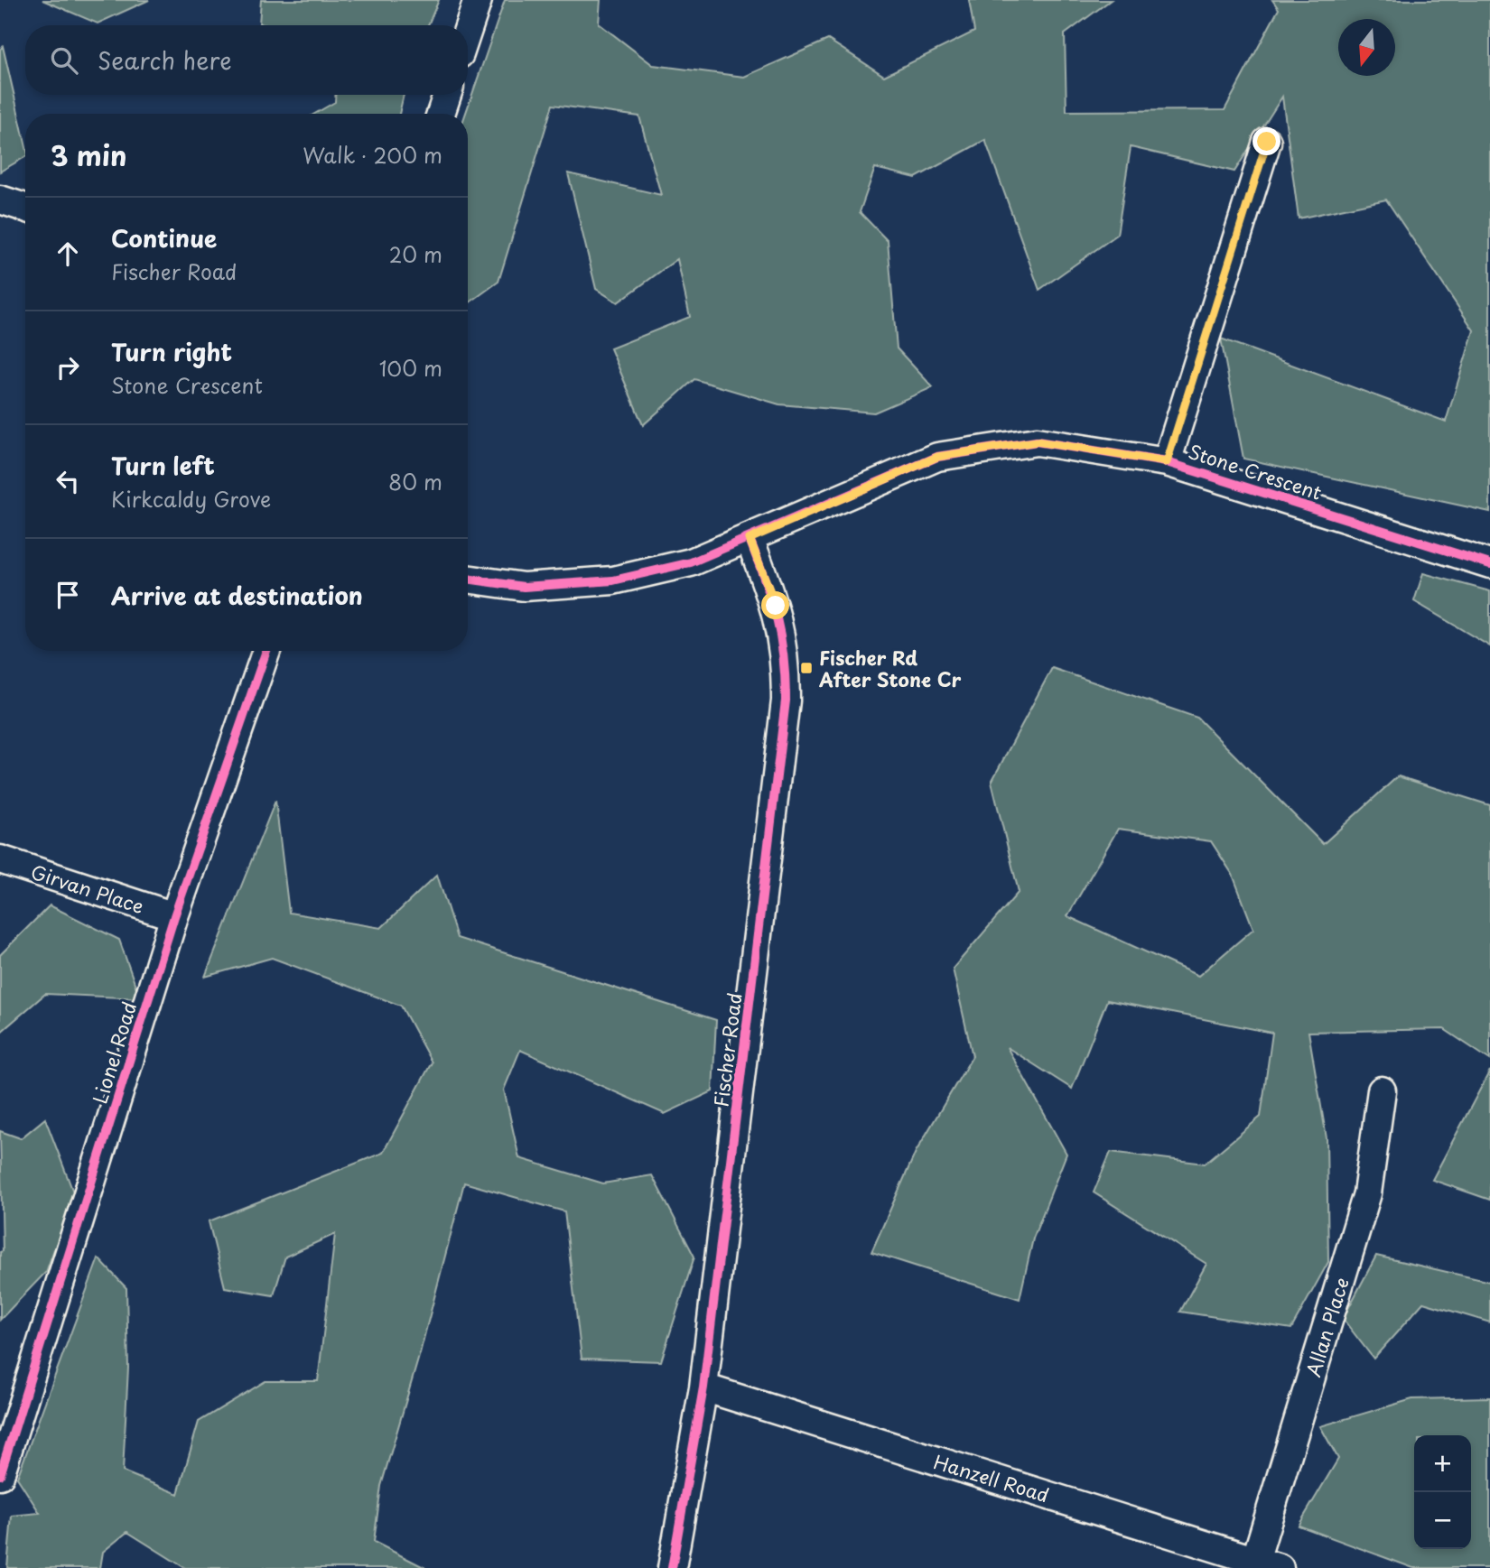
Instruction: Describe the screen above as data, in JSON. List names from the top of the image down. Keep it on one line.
{"streets":{"street":["Stone Crescent","Girvan Place","Fischer Road","Lionel Road","Allan Place","Hanzell Road"]},"crossings":[["Stone Crescent","Fischer Road"],["Girvan Place","Lionel Road"],["Fischer Road","Hanzell Road"],["Allan Place","Hanzell Road"]],"places":{"transit":["Fischer Rd After Stone Cr"]},"north":"bottom","page":{"search":"Search here","heading":["3 min","Walk · 200 m"],"list":[["Continue","Fischer Road","20 m"],["Turn right","Stone Crescent","100 m"],["Turn left","Kirkcaldy Grove","80 m"],"Arrive at destination"],"map_buttons":["+","−"]}}
